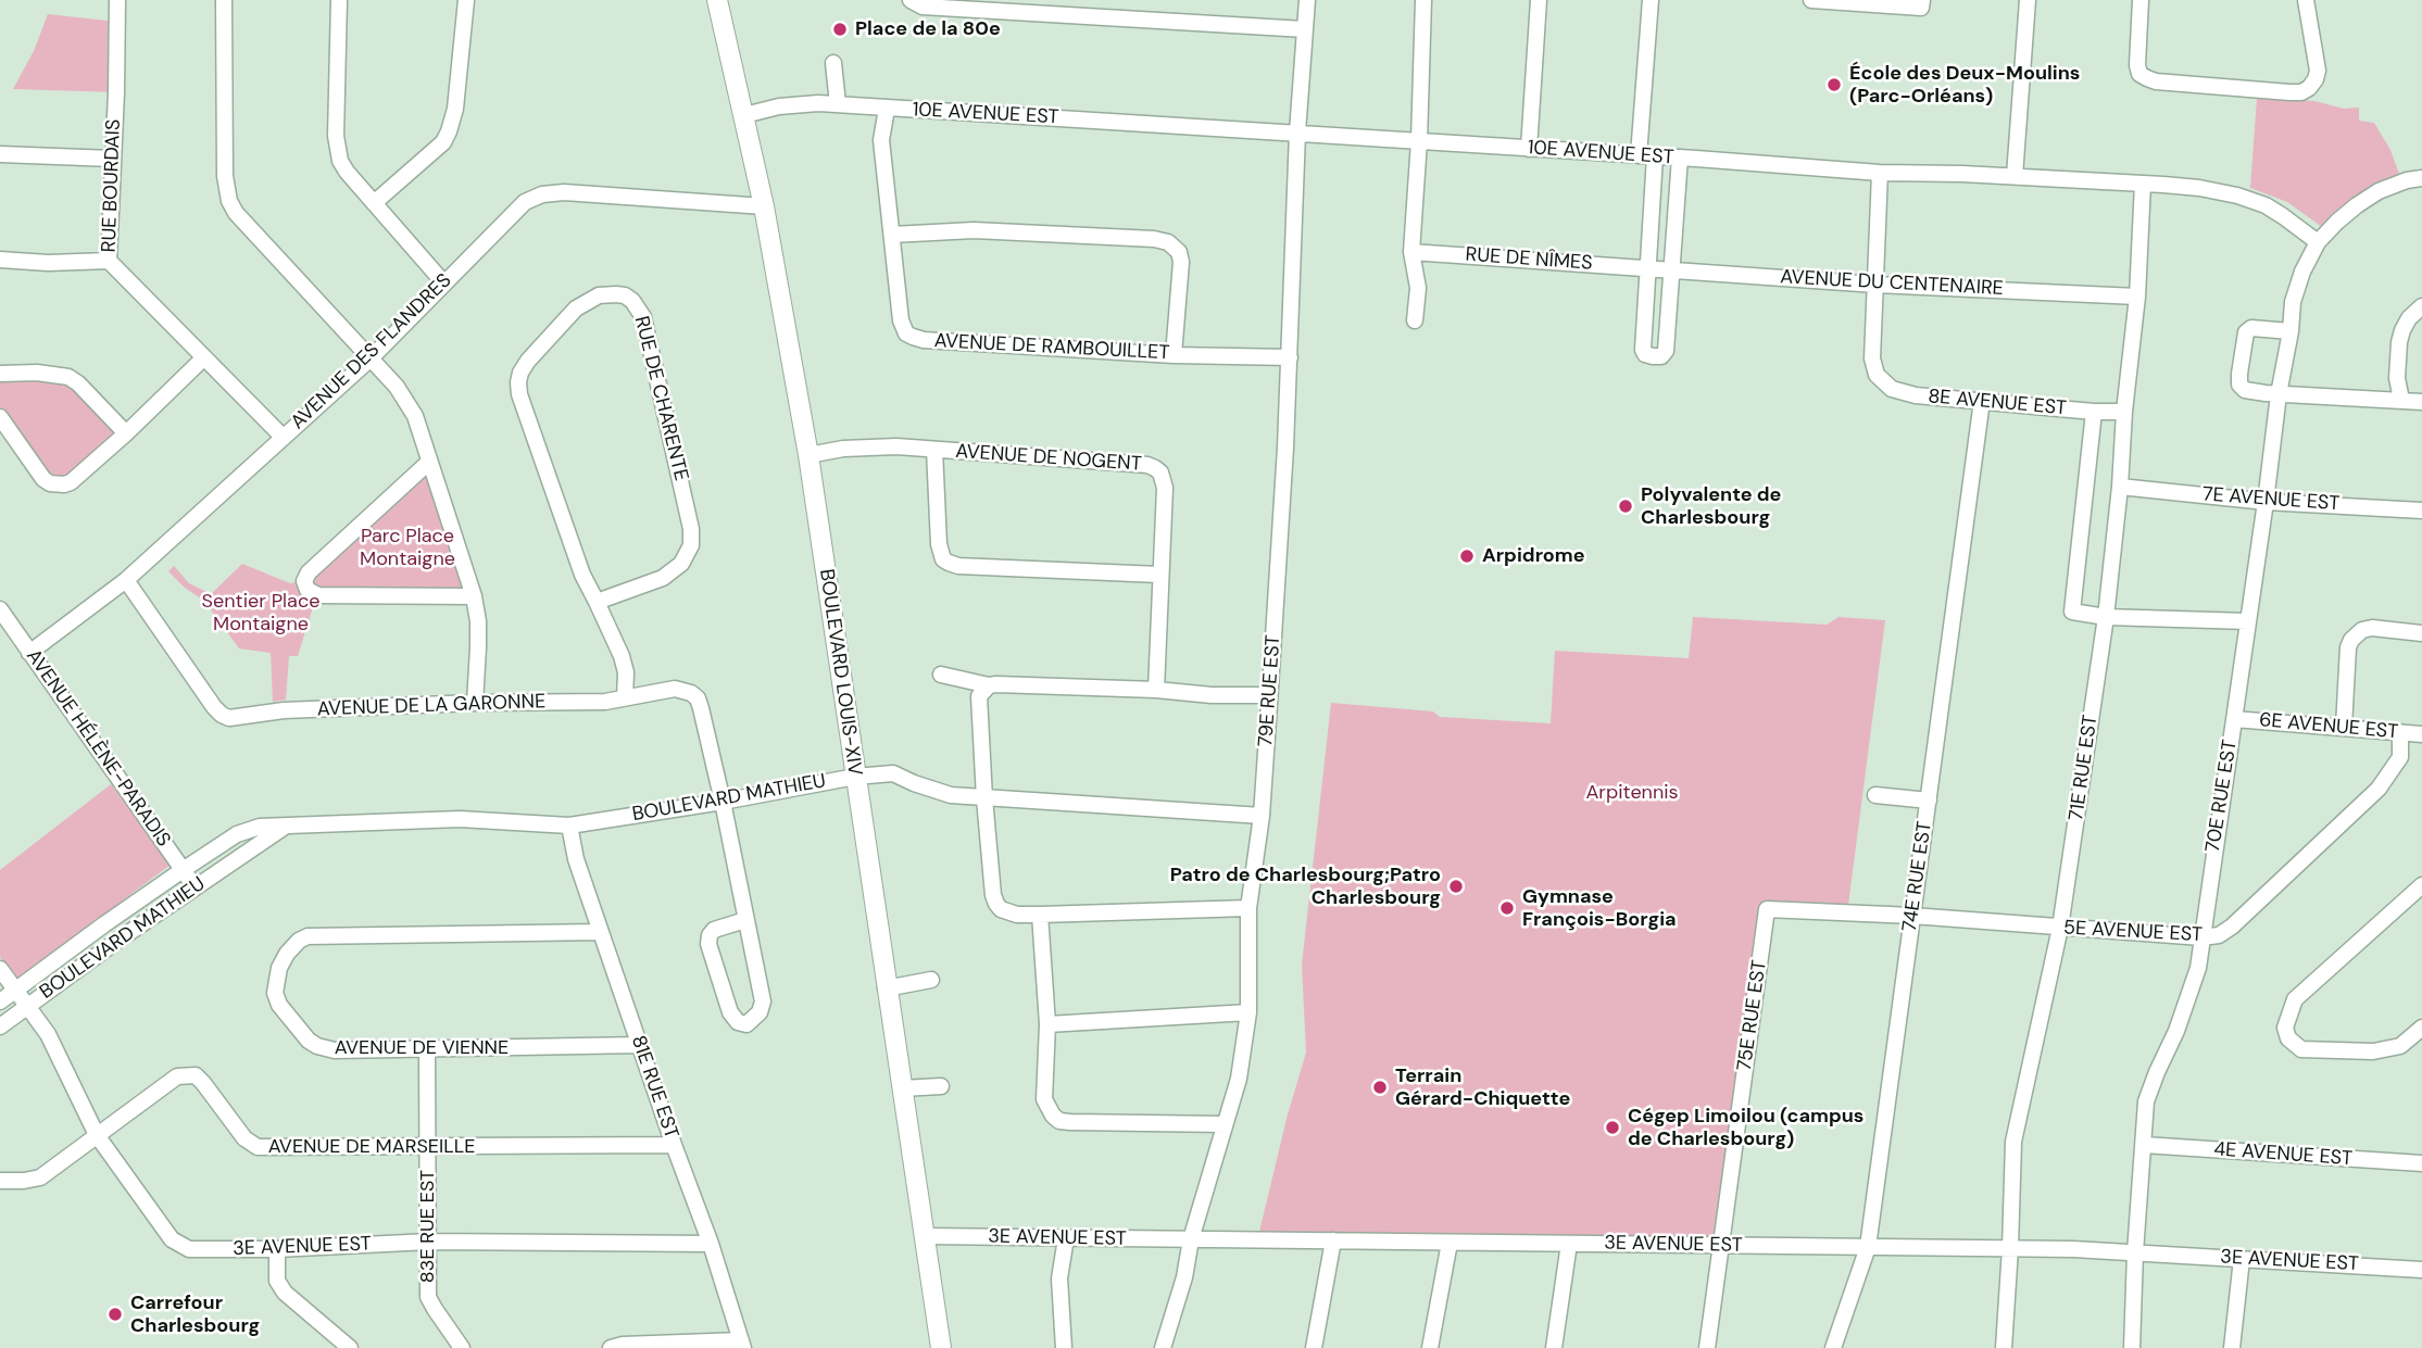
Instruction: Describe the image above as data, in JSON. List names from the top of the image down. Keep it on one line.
{"streets":{"main road":["BOULEVARD LOUIS-XIV"],"street":["10E AVENUE EST","RUE BOURDAIS","RUE DE NÎMES","AVENUE DU CENTENAIRE","AVENUE DE RAMBOUILLET","AVENUE DES FLANDRES","RUE DE CHARENTE","8E AVENUE EST","AVENUE DE NOGENT","7E AVENUE EST","79E RUE EST","AVENUE DE LA GARONNE","6E AVENUE EST","AVENUE HÉLÈNE-PARADIS","71E RUE EST","70E RUE EST","BOULEVARD MATHIEU","74E RUE EST","5E AVENUE EST","75E RUE EST","AVENUE DE VIENNE","81E RUE EST","AVENUE DE MARSEILLE","4E AVENUE EST","83E RUE EST","3E AVENUE EST"]},"crossings":[["10E AVENUE EST","AVENUE DE RAMBOUILLET"],["10E AVENUE EST","BOULEVARD LOUIS-XIV"],["10E AVENUE EST","79E RUE EST"],["10E AVENUE EST","71E RUE EST"],["10E AVENUE EST","70E RUE EST"],["RUE BOURDAIS","AVENUE DES FLANDRES"],["RUE DE NÎMES","AVENUE DU CENTENAIRE"],["AVENUE DU CENTENAIRE","8E AVENUE EST"],["AVENUE DU CENTENAIRE","71E RUE EST"],["AVENUE DE RAMBOUILLET","79E RUE EST"],["AVENUE DES FLANDRES","BOULEVARD LOUIS-XIV"],["AVENUE DES FLANDRES","AVENUE DE LA GARONNE"],["AVENUE DES FLANDRES","AVENUE HÉLÈNE-PARADIS"],["RUE DE CHARENTE","AVENUE DE LA GARONNE"],["8E AVENUE EST","71E RUE EST"],["8E AVENUE EST","74E RUE EST"],["AVENUE DE NOGENT","BOULEVARD LOUIS-XIV"],["7E AVENUE EST","71E RUE EST"],["7E AVENUE EST","70E RUE EST"],["BOULEVARD LOUIS-XIV","BOULEVARD MATHIEU"],["BOULEVARD LOUIS-XIV","3E AVENUE EST"],["79E RUE EST","BOULEVARD MATHIEU"],["79E RUE EST","3E AVENUE EST"],["AVENUE DE LA GARONNE","BOULEVARD MATHIEU"],["6E AVENUE EST","70E RUE EST"],["6E AVENUE EST","5E AVENUE EST"],["AVENUE HÉLÈNE-PARADIS","BOULEVARD MATHIEU"],["71E RUE EST","5E AVENUE EST"],["71E RUE EST","3E AVENUE EST"],["70E RUE EST","5E AVENUE EST"],["70E RUE EST","4E AVENUE EST"],["70E RUE EST","3E AVENUE EST"],["BOULEVARD MATHIEU","81E RUE EST"],["BOULEVARD MATHIEU","3E AVENUE EST"],["74E RUE EST","5E AVENUE EST"],["74E RUE EST","3E AVENUE EST"],["5E AVENUE EST","75E RUE EST"],["75E RUE EST","3E AVENUE EST"],["AVENUE DE VIENNE","81E RUE EST"],["AVENUE DE VIENNE","83E RUE EST"],["81E RUE EST","AVENUE DE MARSEILLE"],["81E RUE EST","3E AVENUE EST"],["AVENUE DE MARSEILLE","83E RUE EST"],["AVENUE DE MARSEILLE","3E AVENUE EST"],["83E RUE EST","3E AVENUE EST"]],"parks":["Parc Place Montaigne","Sentier Place Montaigne","Arpitennis"],"places":["Place de la 80e","École des Deux-Moulins (Parc-Orléans)","Polyvalente de Charlesbourg","Arpidrome","Patro de Charlesbourg;Patro Charlesbourg","Gymnase François-Borgia","Terrain Gérard-Chiquette","Cégep Limoilou (campus de Charlesbourg)","Carrefour Charlesbourg"]}
